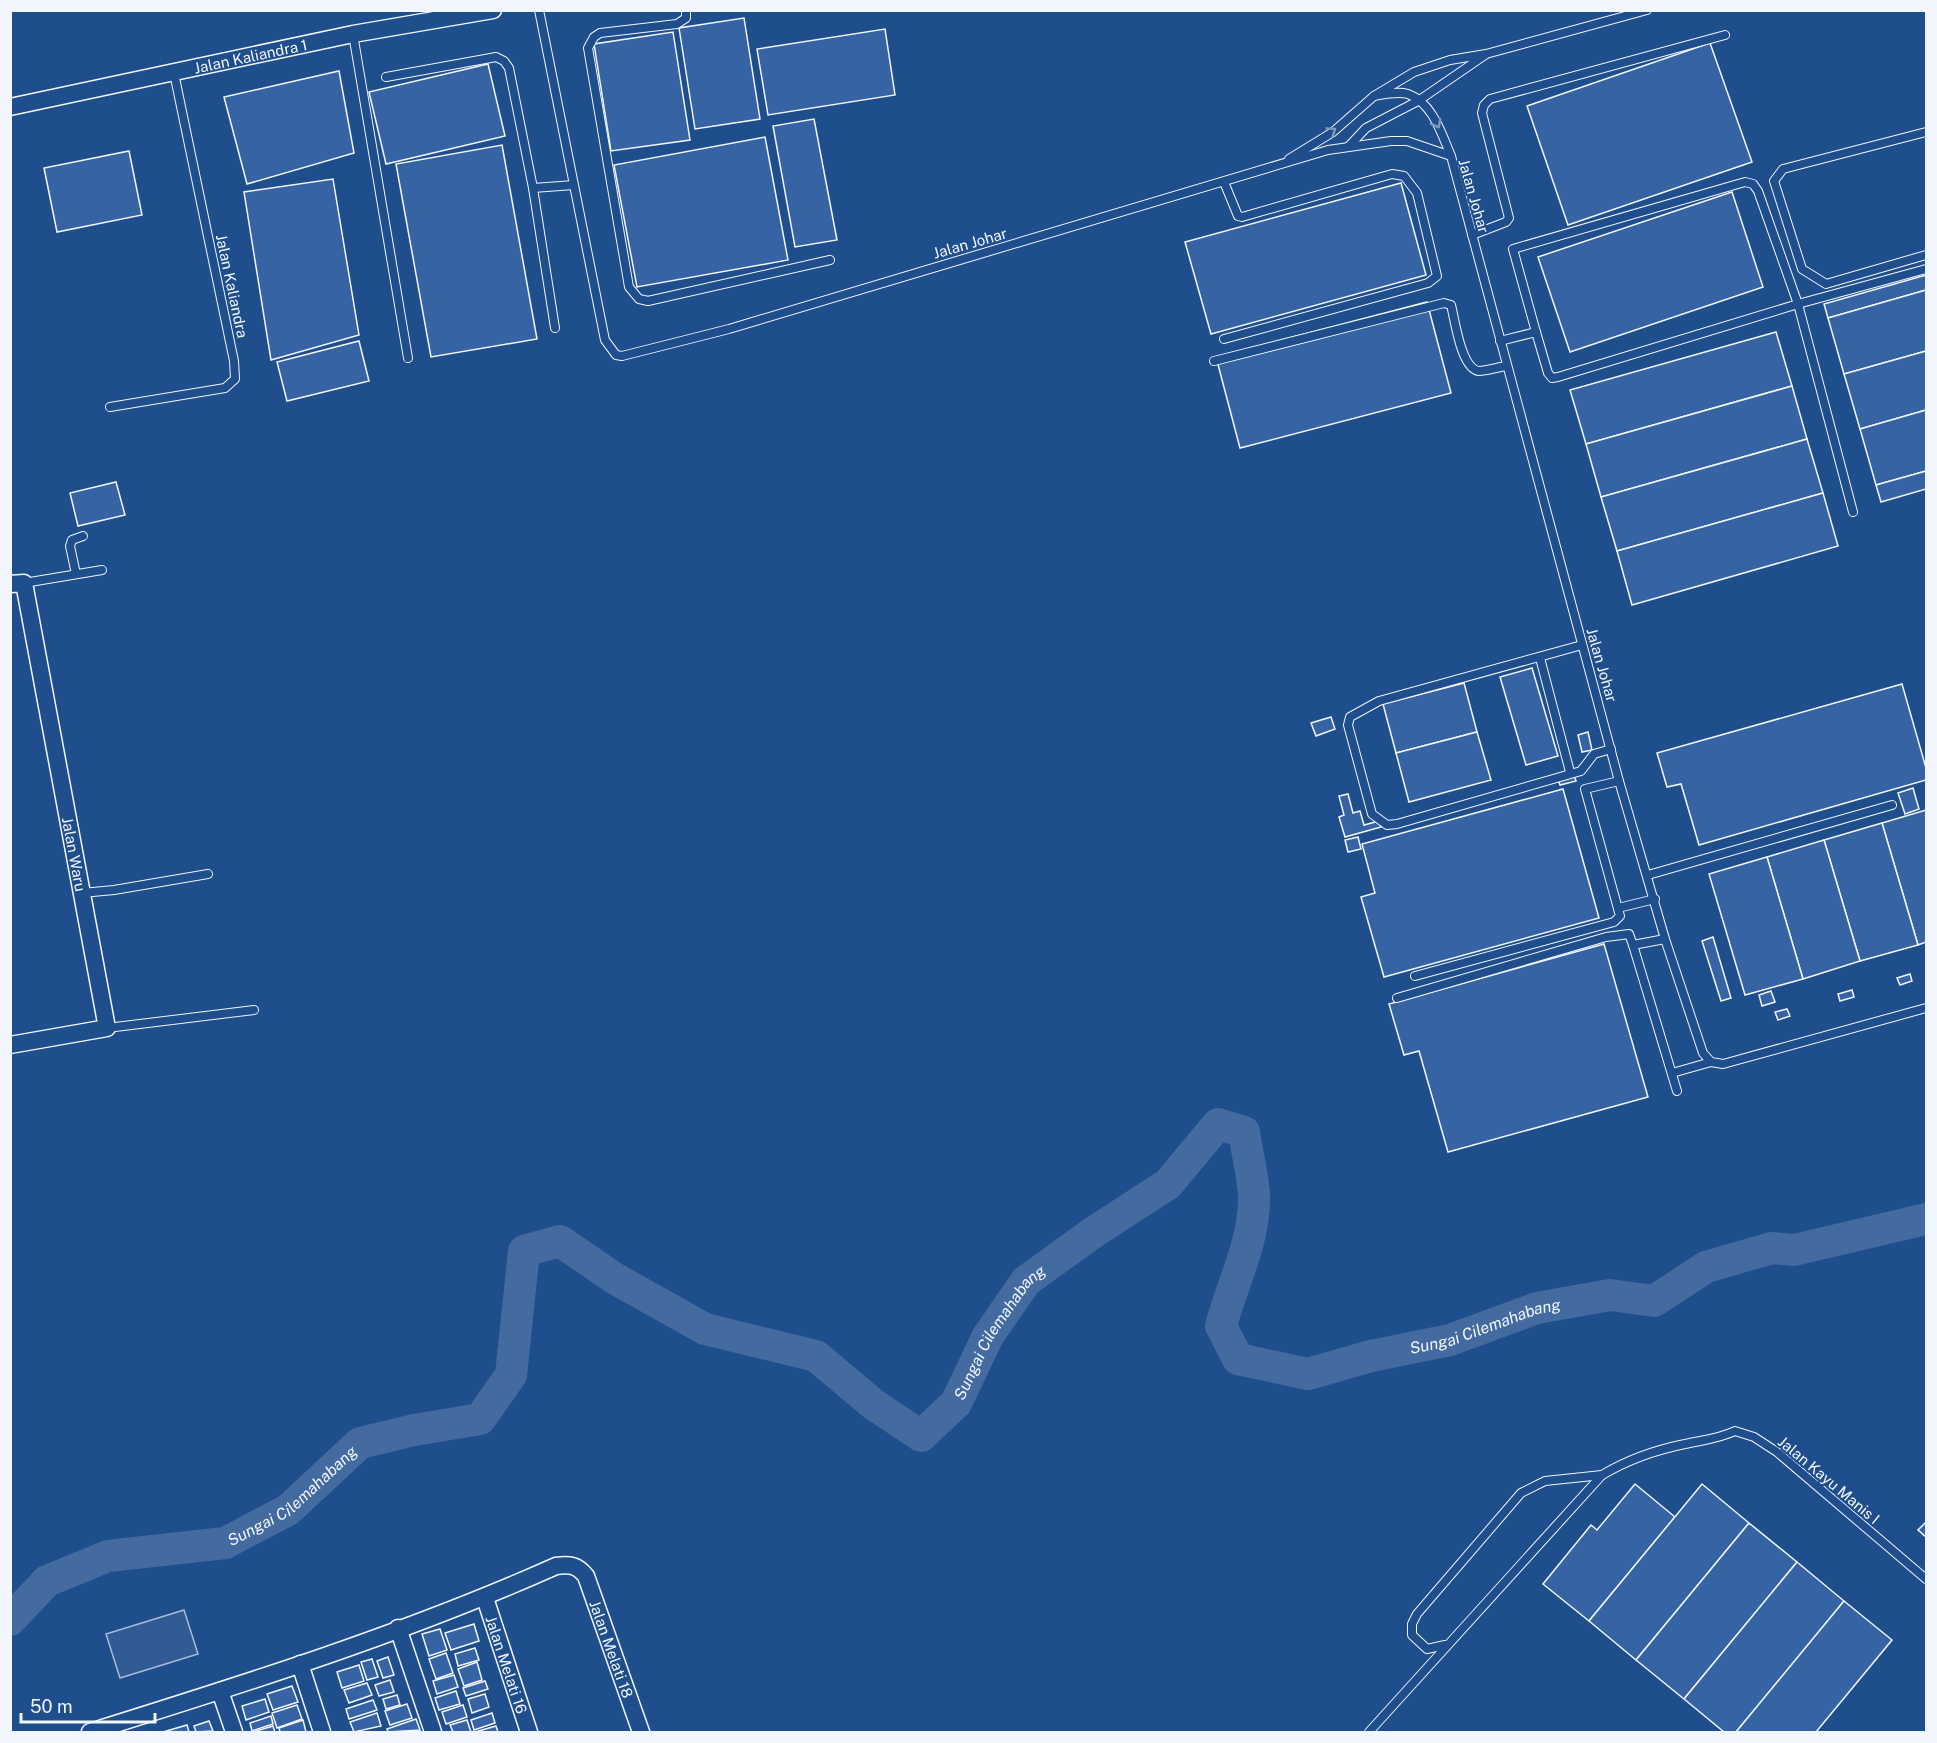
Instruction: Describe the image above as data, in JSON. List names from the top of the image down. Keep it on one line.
{"streets":{"street":["Jalan Kaliandra 1","Jalan Waru","Jalan Melati 18","Jalan Melati 16"],"lane":["Jalan Johar","Jalan Kaliandra","Jalan Kayu Manis I"]},"crossings":[["Jalan Kaliandra 1","Jalan Kaliandra"],["Jalan Melati 18","Jalan Melati 16"]],"water":["Sungai Cilemahabang"],"scale_bar":"50 m"}
